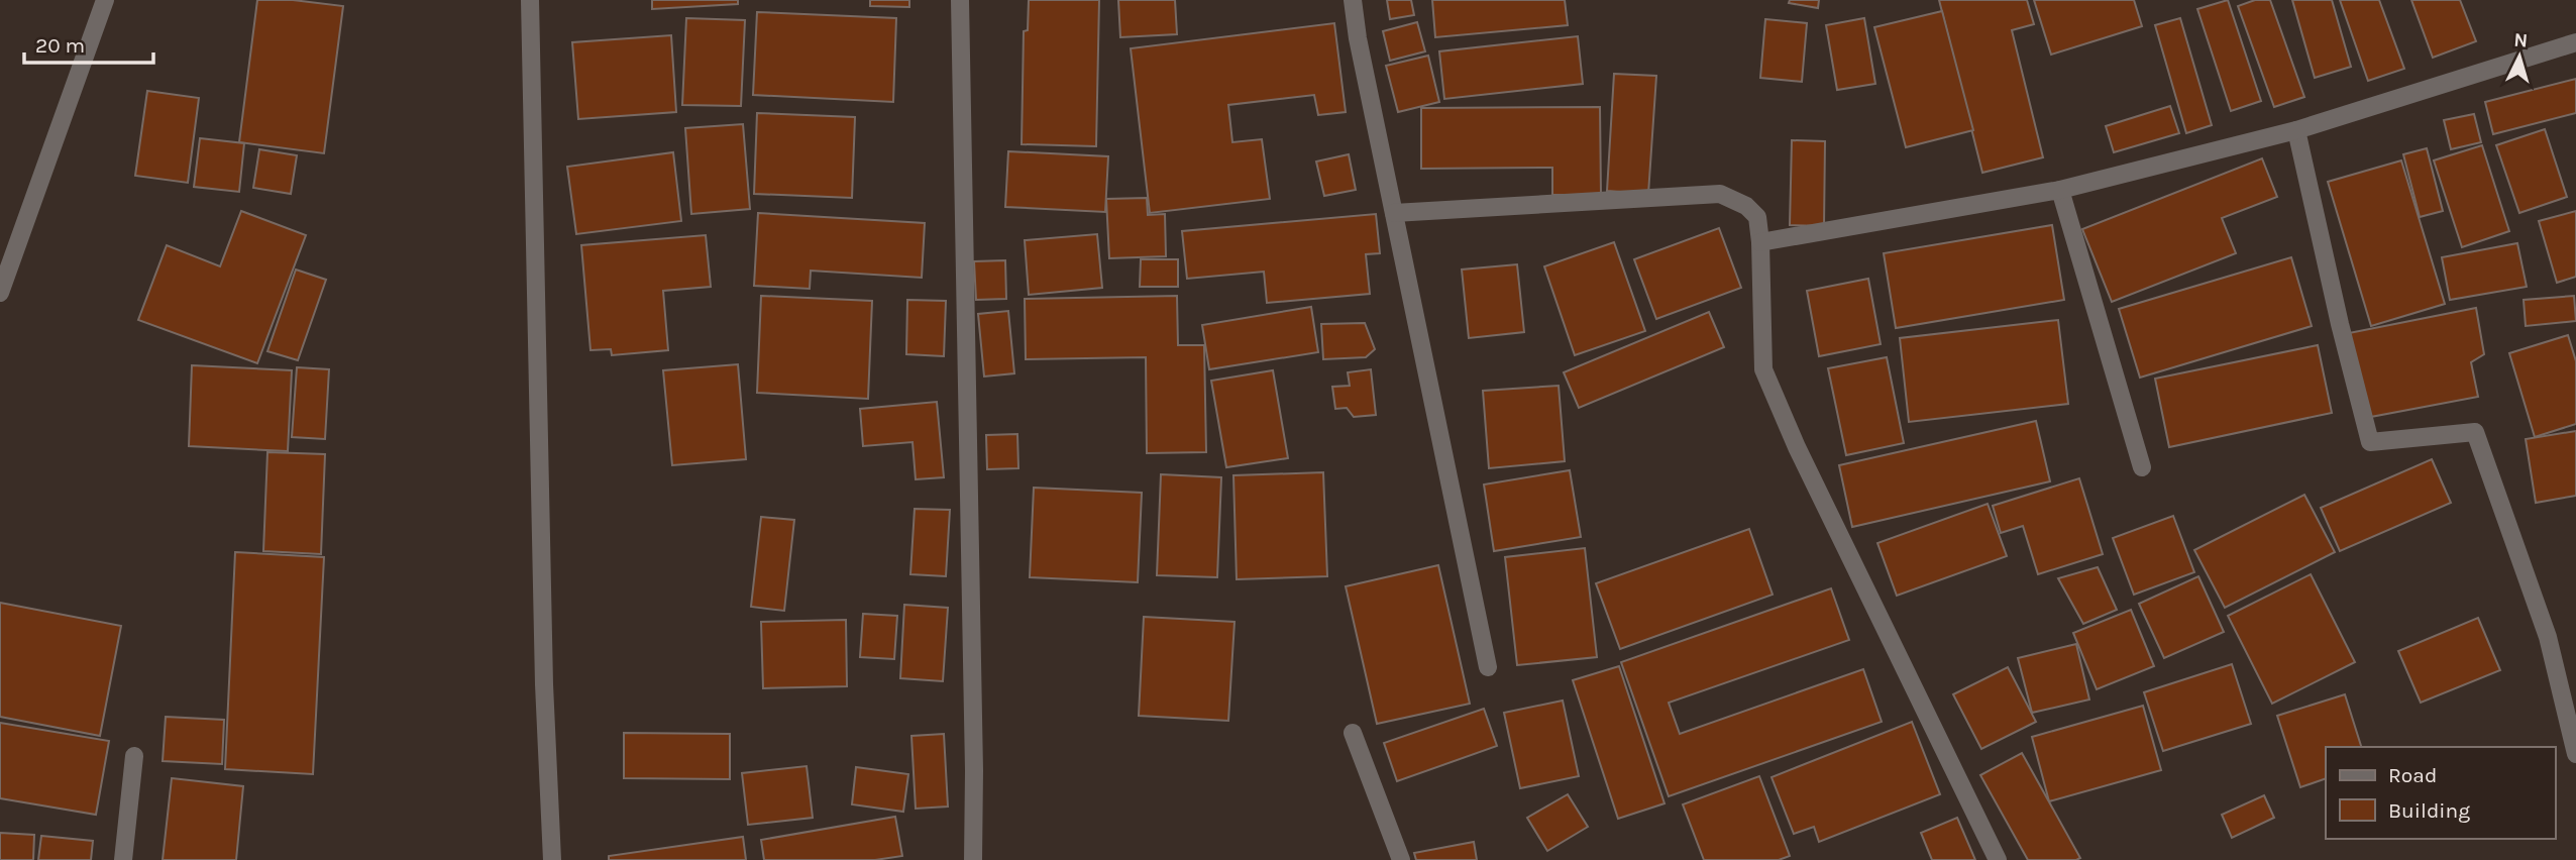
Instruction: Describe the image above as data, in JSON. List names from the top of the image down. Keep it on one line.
{"legend":["Road","Building"],"scale_bar":"20 m","north":"top"}
